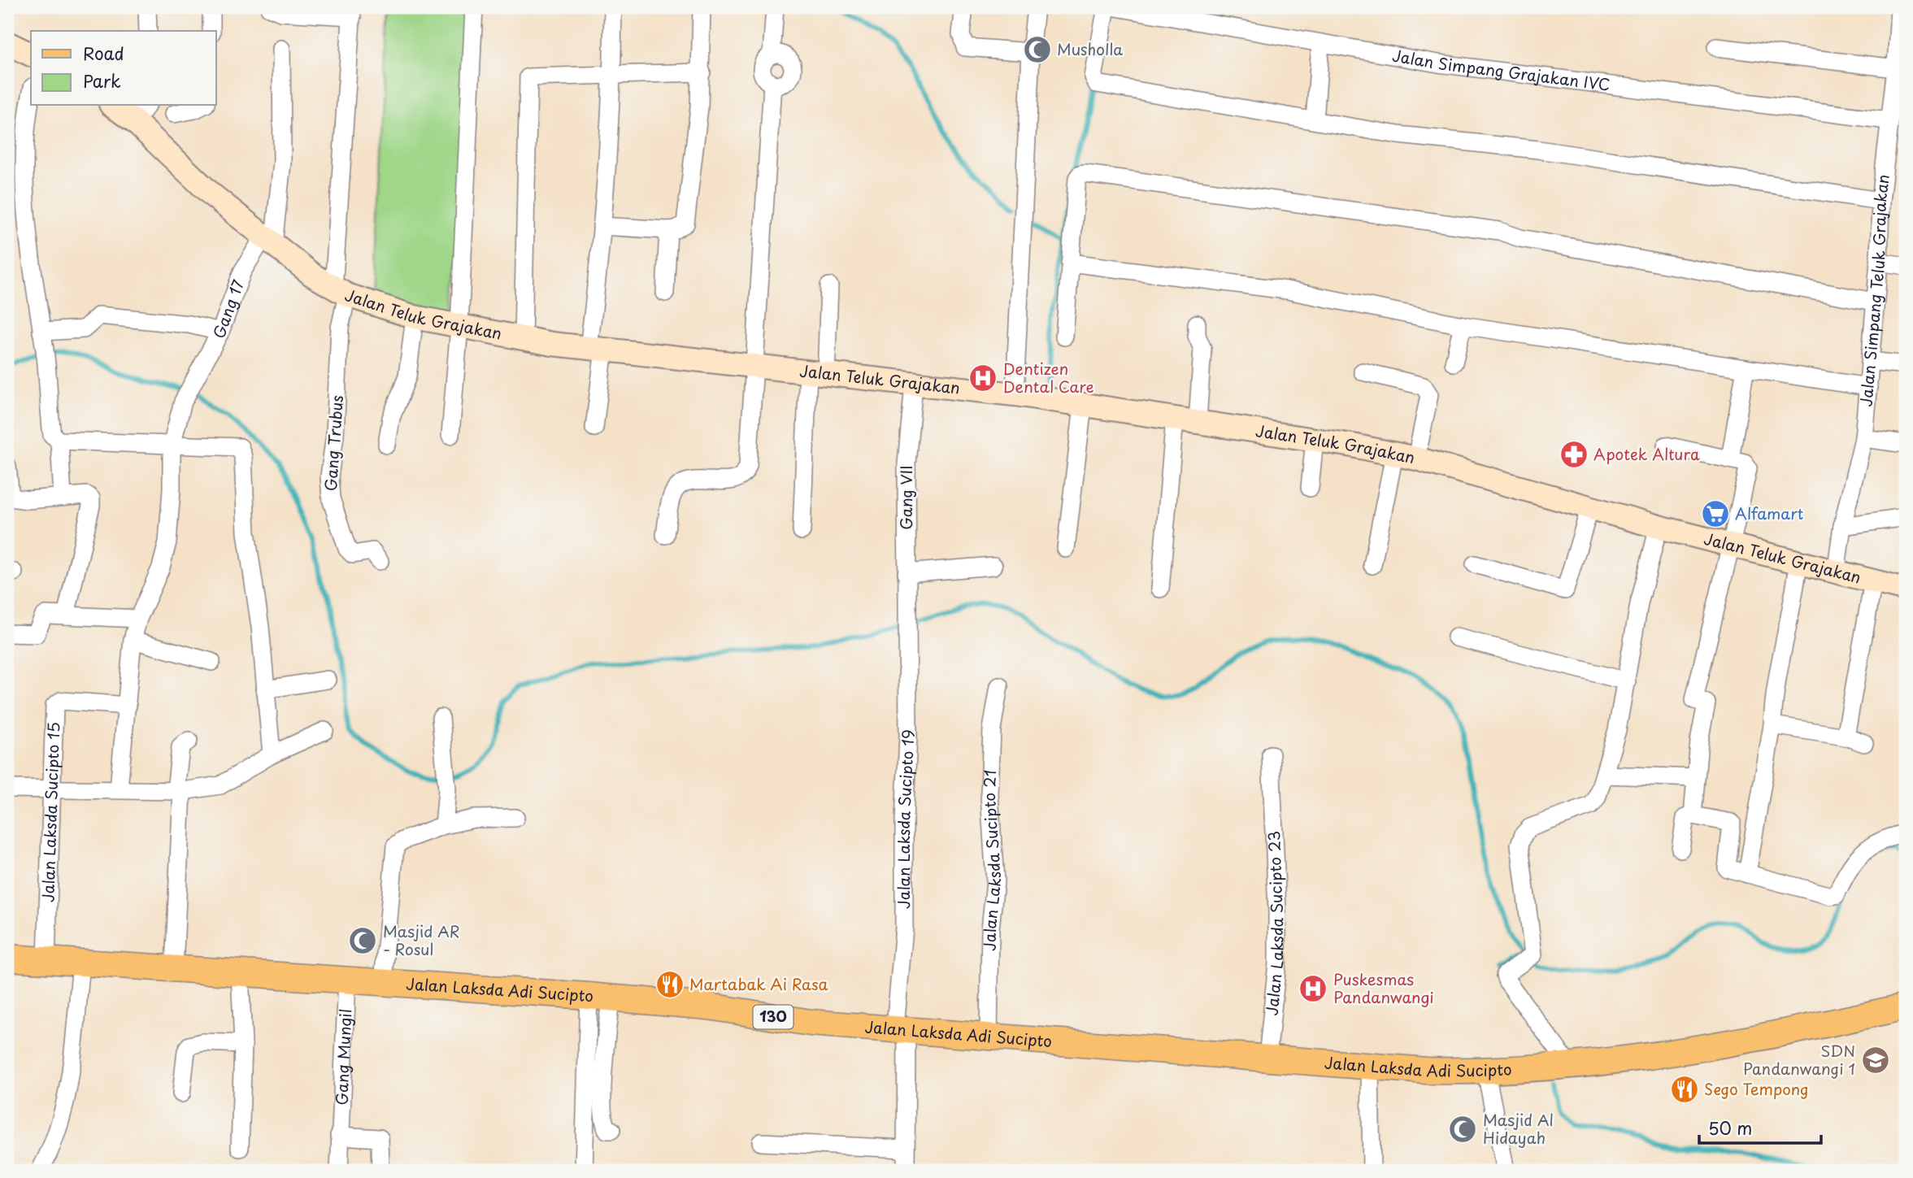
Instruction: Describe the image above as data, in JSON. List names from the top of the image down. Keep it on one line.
{"streets":{"main road":["Jalan Laksda Adi Sucipto","130"],"street":["Jalan Simpang Grajakan IVC","Jalan Simpang Teluk Grajakan","Gang 17","Jalan Teluk Grajakan","Gang Trubus","Gang VII","Jalan Laksda Sucipto 15","Jalan Laksda Sucipto 19","Jalan Laksda Sucipto 21","Jalan Laksda Sucipto 23","Gang Mungil"]},"crossings":[["Jalan Simpang Grajakan IVC","Jalan Simpang Teluk Grajakan"],["Jalan Simpang Teluk Grajakan","Jalan Teluk Grajakan"],["Gang 17","Jalan Teluk Grajakan"],["Gang 17","Jalan Laksda Sucipto 15"],["Jalan Teluk Grajakan","Gang Trubus"],["Jalan Teluk Grajakan","Gang VII"],["Gang VII","Jalan Laksda Sucipto 19"],["Jalan Laksda Sucipto 15","Jalan Laksda Adi Sucipto"],["Jalan Laksda Sucipto 19","Jalan Laksda Adi Sucipto"],["Jalan Laksda Sucipto 21","Jalan Laksda Adi Sucipto"],["Jalan Laksda Sucipto 23","Jalan Laksda Adi Sucipto"],["Jalan Laksda Adi Sucipto","Gang Mungil"]],"places":{"mosque":["Musholla","Masjid AR - Rosul","Masjid Al Hidayah"],"hospital":["Dentizen Dental Care","Puskesmas Pandanwangi"],"pharmacy":["Apotek Altura"],"supermarket":["Alfamart"],"restaurant":["Martabak Ai Rasa","Sego Tempong"],"school or university":["SDN Pandanwangi 1"]},"legend":["Road","Park"],"scale_bar":"50 m"}
